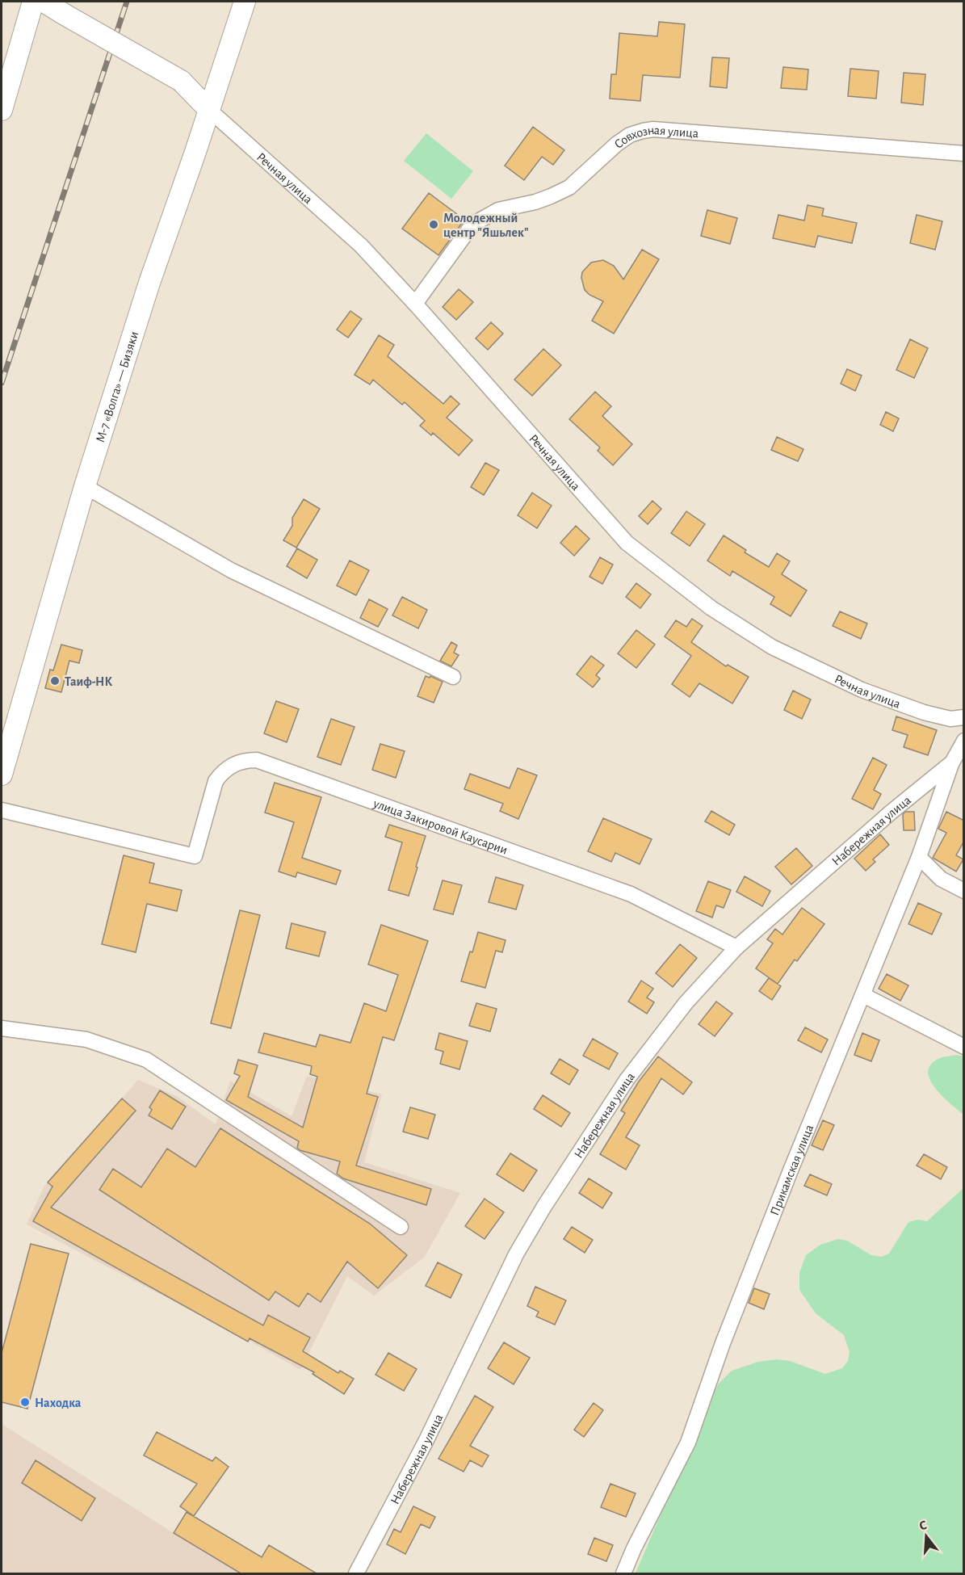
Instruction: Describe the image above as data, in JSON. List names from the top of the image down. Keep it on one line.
{"streets":{"main road":["М-7 «Волга» — Бизяки"],"street":["Совхозная улица","Речная улица","улица Закировой Каусарии","Набережная улица","Прикамская улица"]},"crossings":[["Совхозная улица","Речная улица"],["Речная улица","М-7 «Волга» — Бизяки"],["улица Закировой Каусарии","Набережная улица"],["Набережная улица","Прикамская улица"]],"places":["Молодежный центр \"Яшьлек\"","Таиф-НК","Находка"],"north":"top"}
